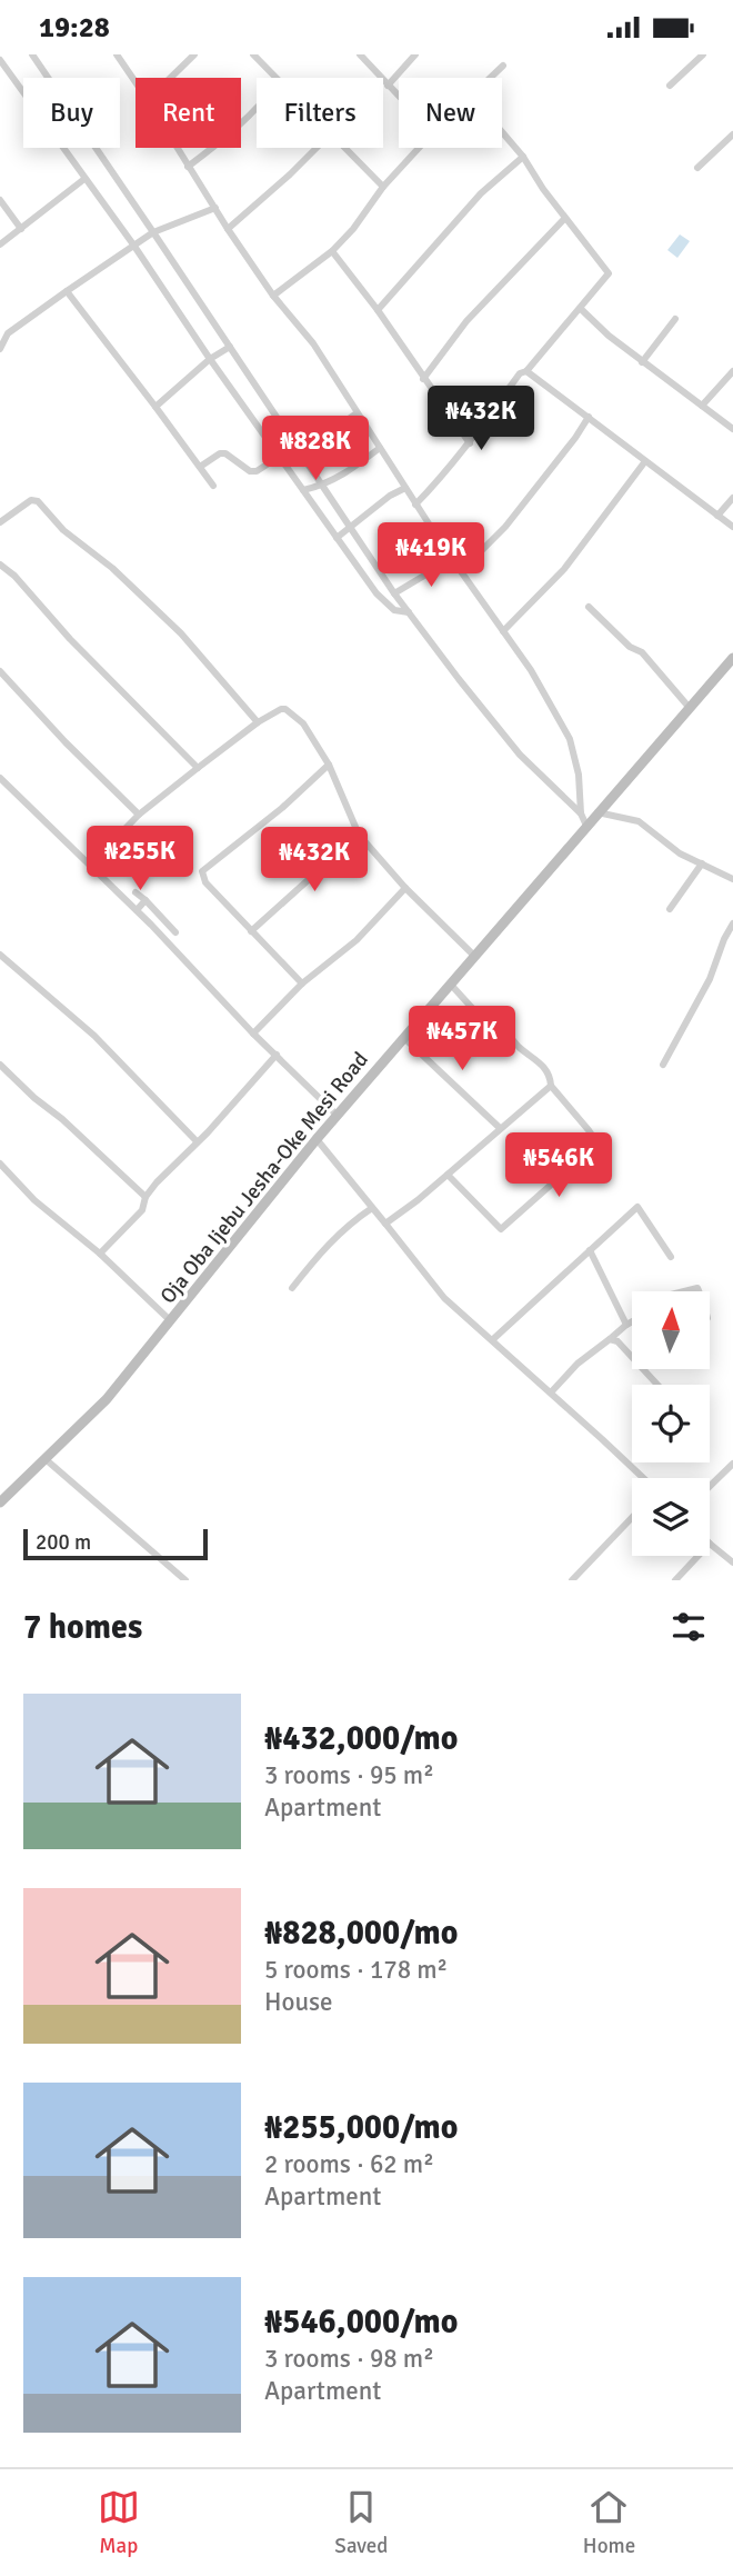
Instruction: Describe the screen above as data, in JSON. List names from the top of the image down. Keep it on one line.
{"streets":{"main road":["Oja Oba Ijebu Jesha-Oke Mesi Road"]},"scale_bar":"200 m","north":"top","page":{"status":"19:28","chip":["Buy","Rent","Filters","New"],"price":["₦432K","₦828K","₦419K","₦255K","₦432K","₦457K","₦546K"],"scale":"200 m","heading":"7 homes","list":[{"name":"₦432,000/mo","note":"3 rooms · 95 m² · Apartment"},{"name":"₦828,000/mo","note":"5 rooms · 178 m² · House"},{"name":"₦255,000/mo","note":"2 rooms · 62 m² · Apartment"},{"name":"₦546,000/mo","note":"3 rooms · 98 m² · Apartment"}],"tabs":["Map","Saved","Home"]}}
